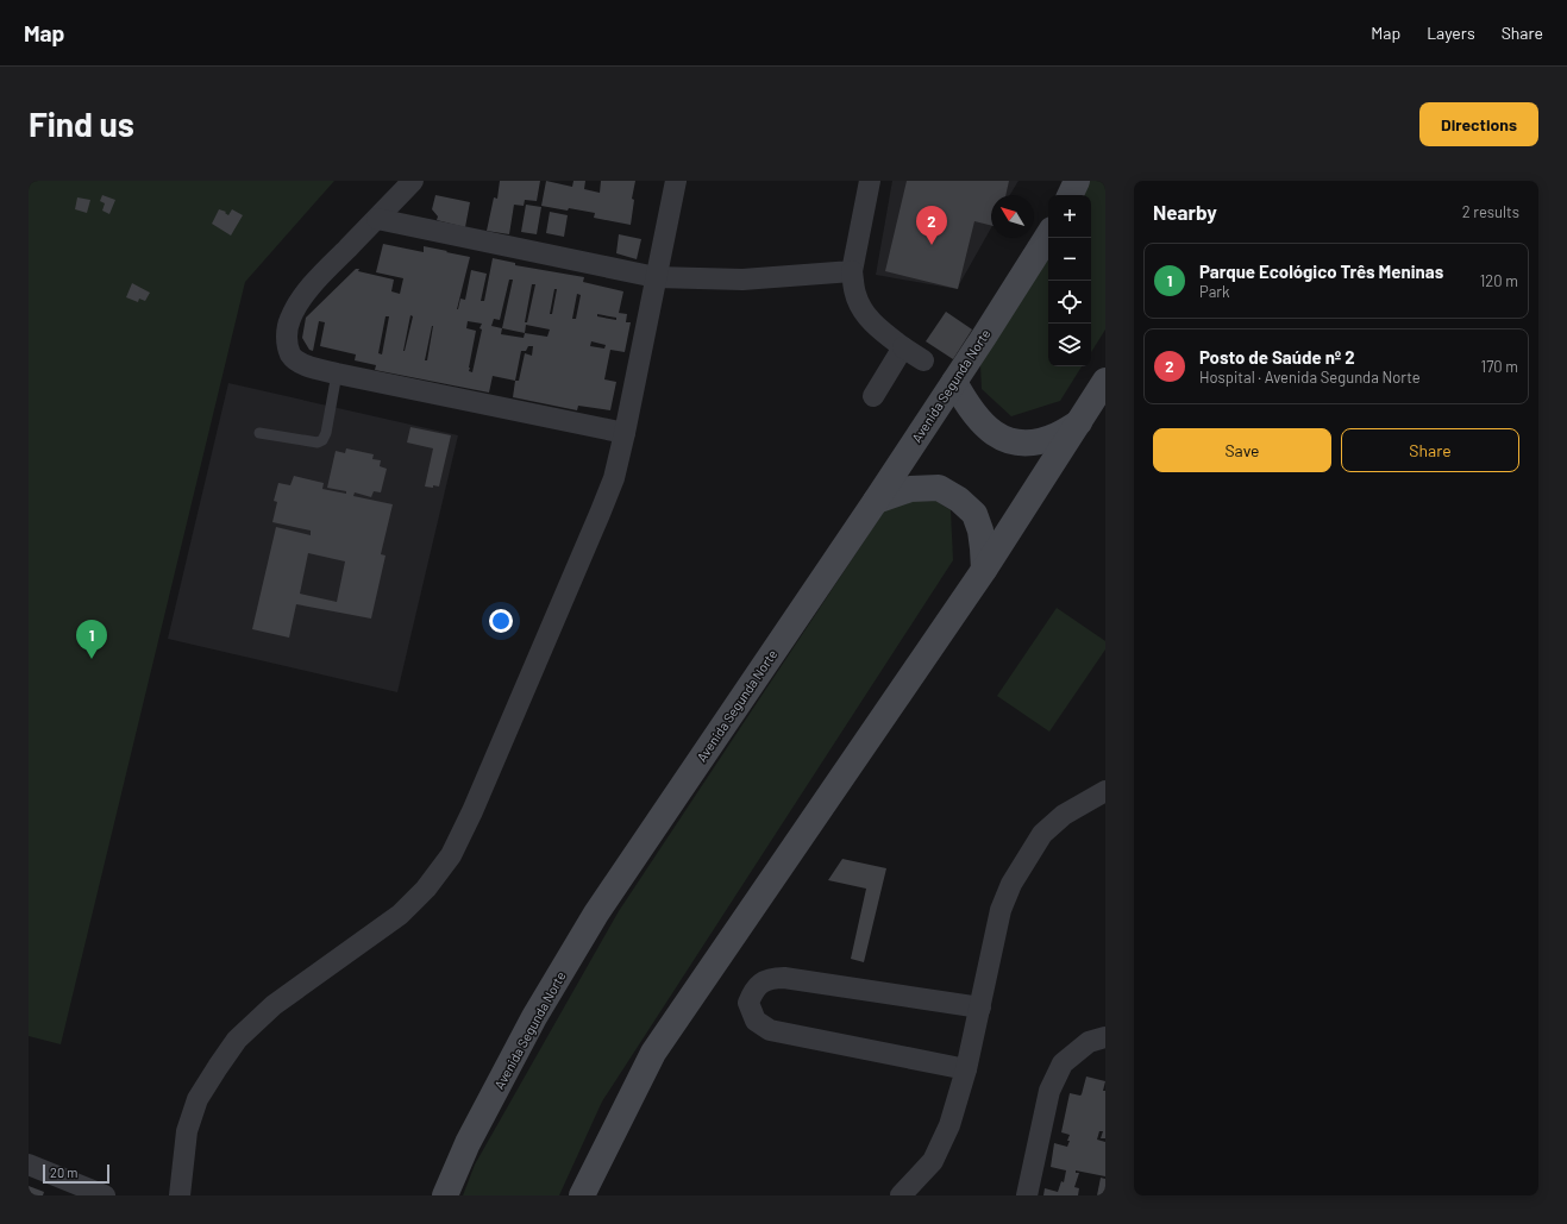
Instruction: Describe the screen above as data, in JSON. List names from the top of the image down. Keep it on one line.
{"streets":{"main road":["Avenida Segunda Norte"]},"scale_bar":"20 m","north":"top left","page":{"header":"Map","nav":["Map","Layers","Share"],"buttons":["Directions",["Save","Share"]],"title":"Find us","heading":["Nearby","2 results"],"map_buttons":["+","−"],"pins":["2","1"],"list":[{"mark":"1","name":"Parque Ecológico Três Meninas","note":"Park","value":"120 m"},{"mark":"2","name":"Posto de Saúde nº 2","note":"Hospital · Avenida Segunda Norte","value":"170 m"}],"scale":"20 m"}}
